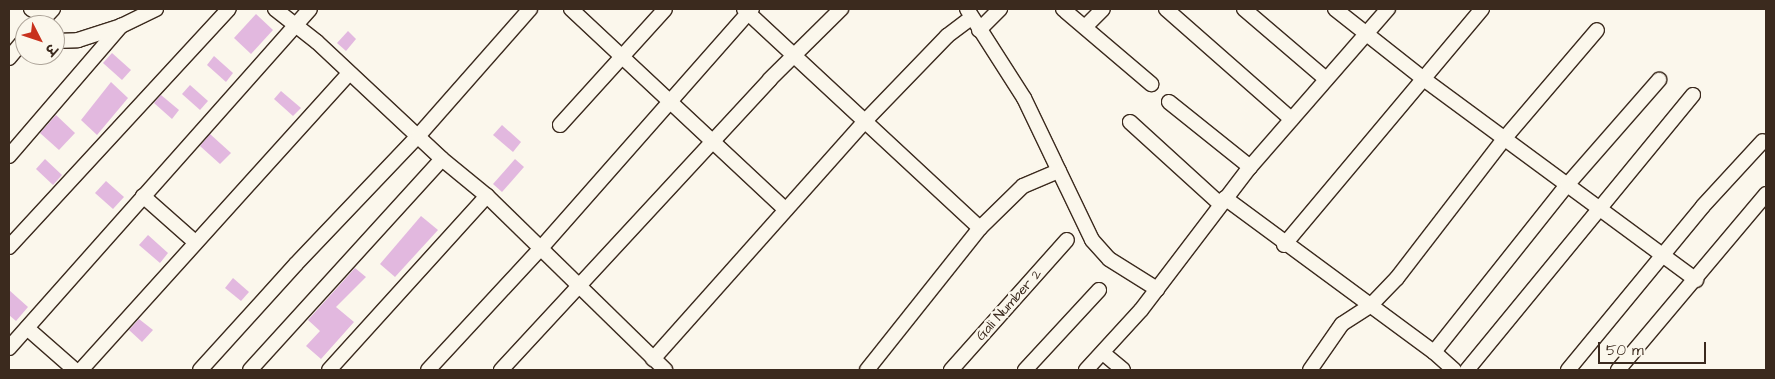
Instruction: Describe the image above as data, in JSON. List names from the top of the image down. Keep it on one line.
{"streets":{"street":["Gali Number 2"]},"scale_bar":"50 m","north":"bottom right"}
